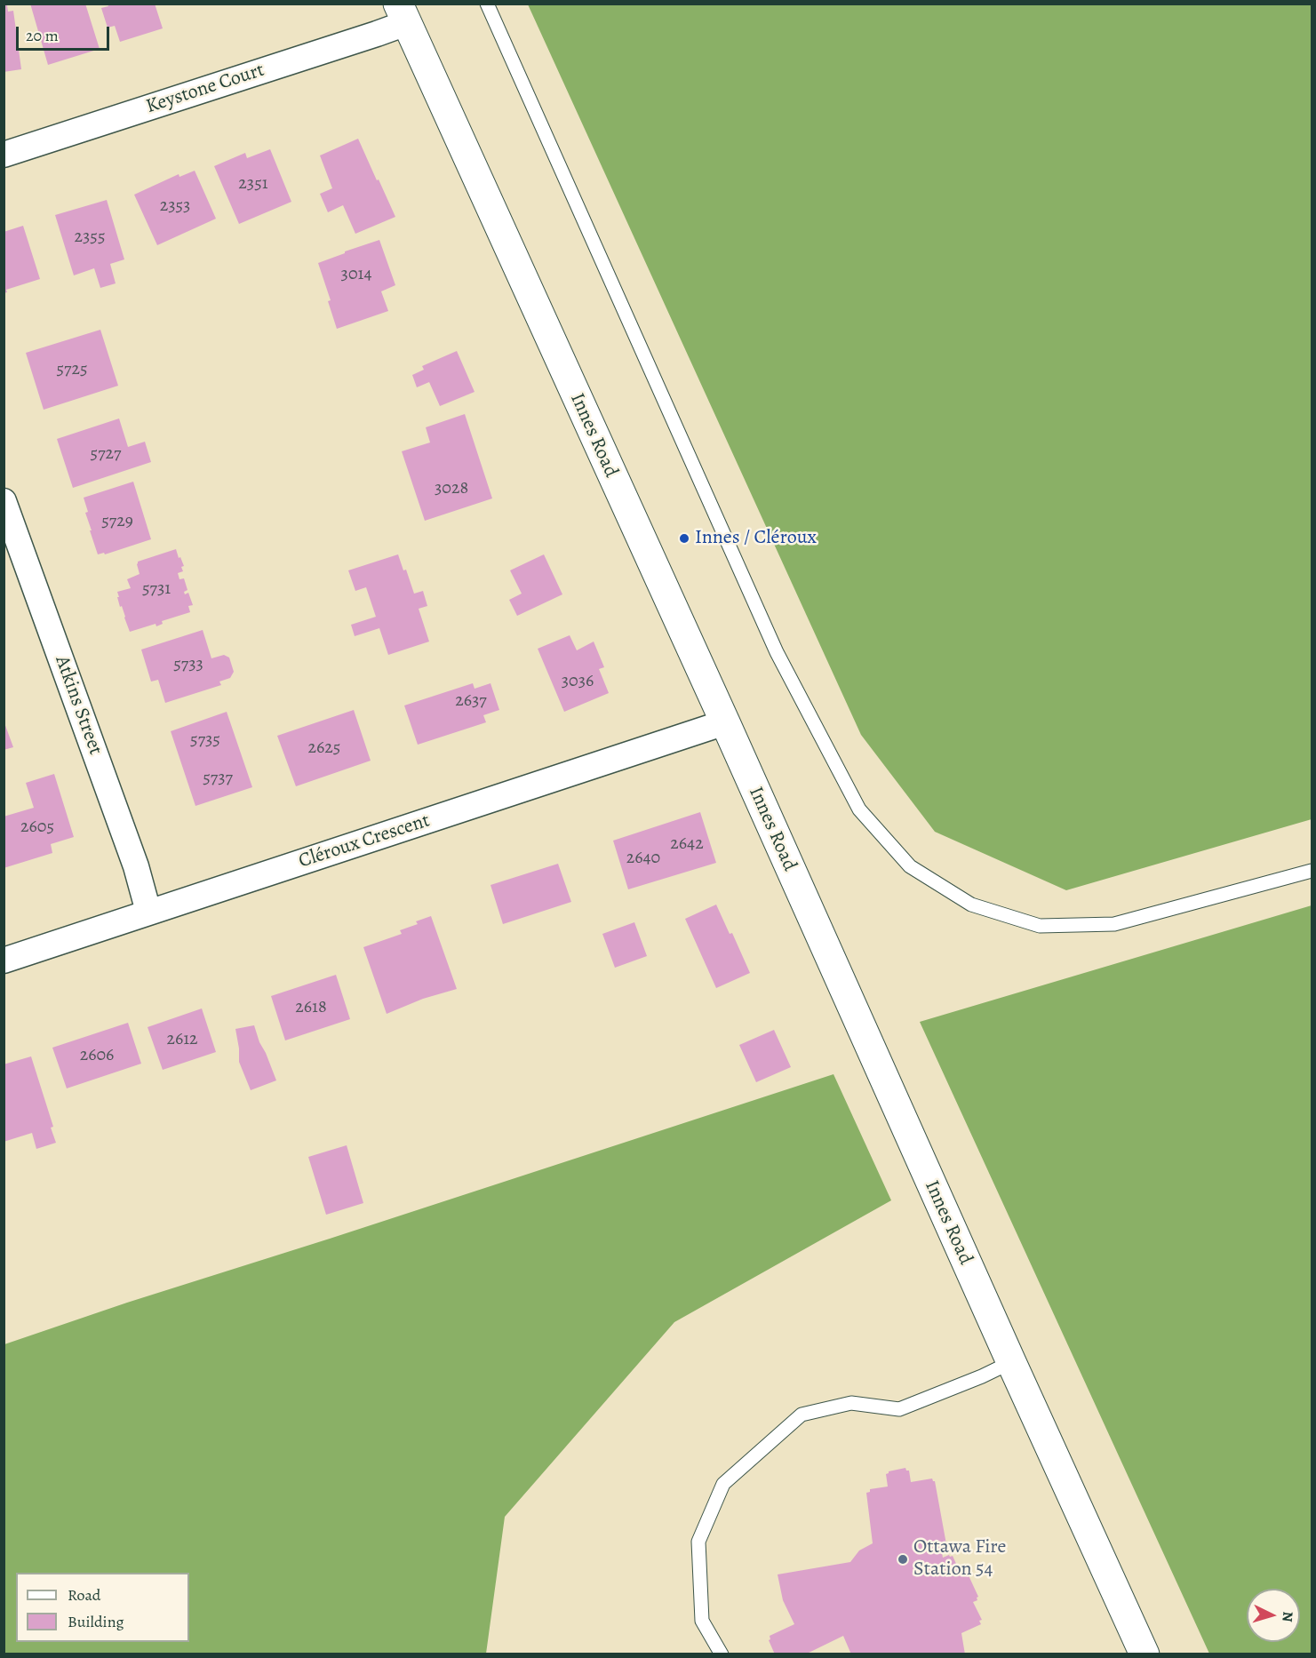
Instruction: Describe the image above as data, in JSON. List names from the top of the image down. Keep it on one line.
{"streets":{"street":["Keystone Court","Innes Road","Atkins Street","Cléroux Crescent"]},"crossings":[["Keystone Court","Innes Road"],["Innes Road","Cléroux Crescent"],["Atkins Street","Cléroux Crescent"]],"places":["Innes / Cléroux","Ottawa Fire Station 54"],"house_numbers":["2351","2353","2355","3014","5725","5727","3028","5729","5731","5733","3036","2637","5735","2625","5737","2605","2642","2640","2618","2612","2606"],"legend":["Road","Building"],"scale_bar":"20 m","north":"right"}
